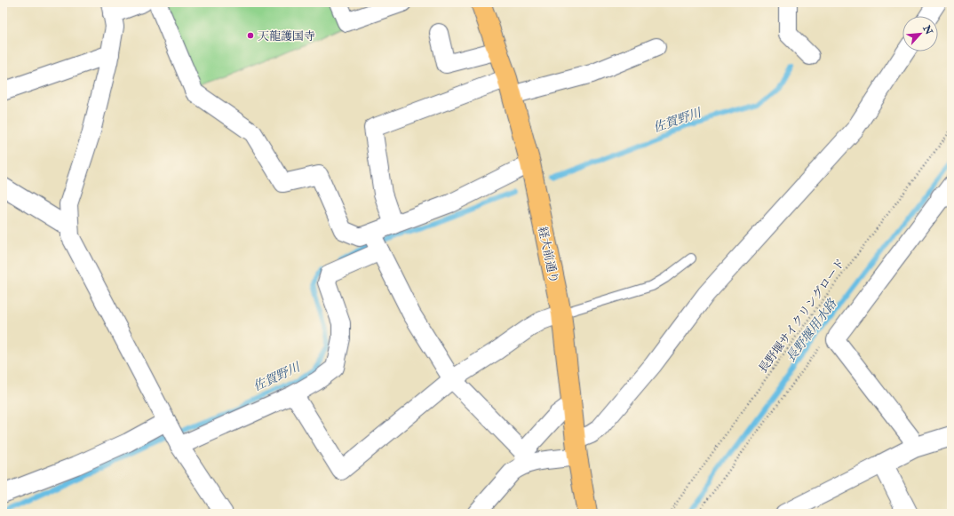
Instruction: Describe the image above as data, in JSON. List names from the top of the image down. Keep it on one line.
{"streets":{"main road":["経大前通り"],"path":["長野堰サイクリングロード"]},"water":["佐賀野川","長野堰用水路"],"places":["天龍護国寺"],"north":"top right"}
